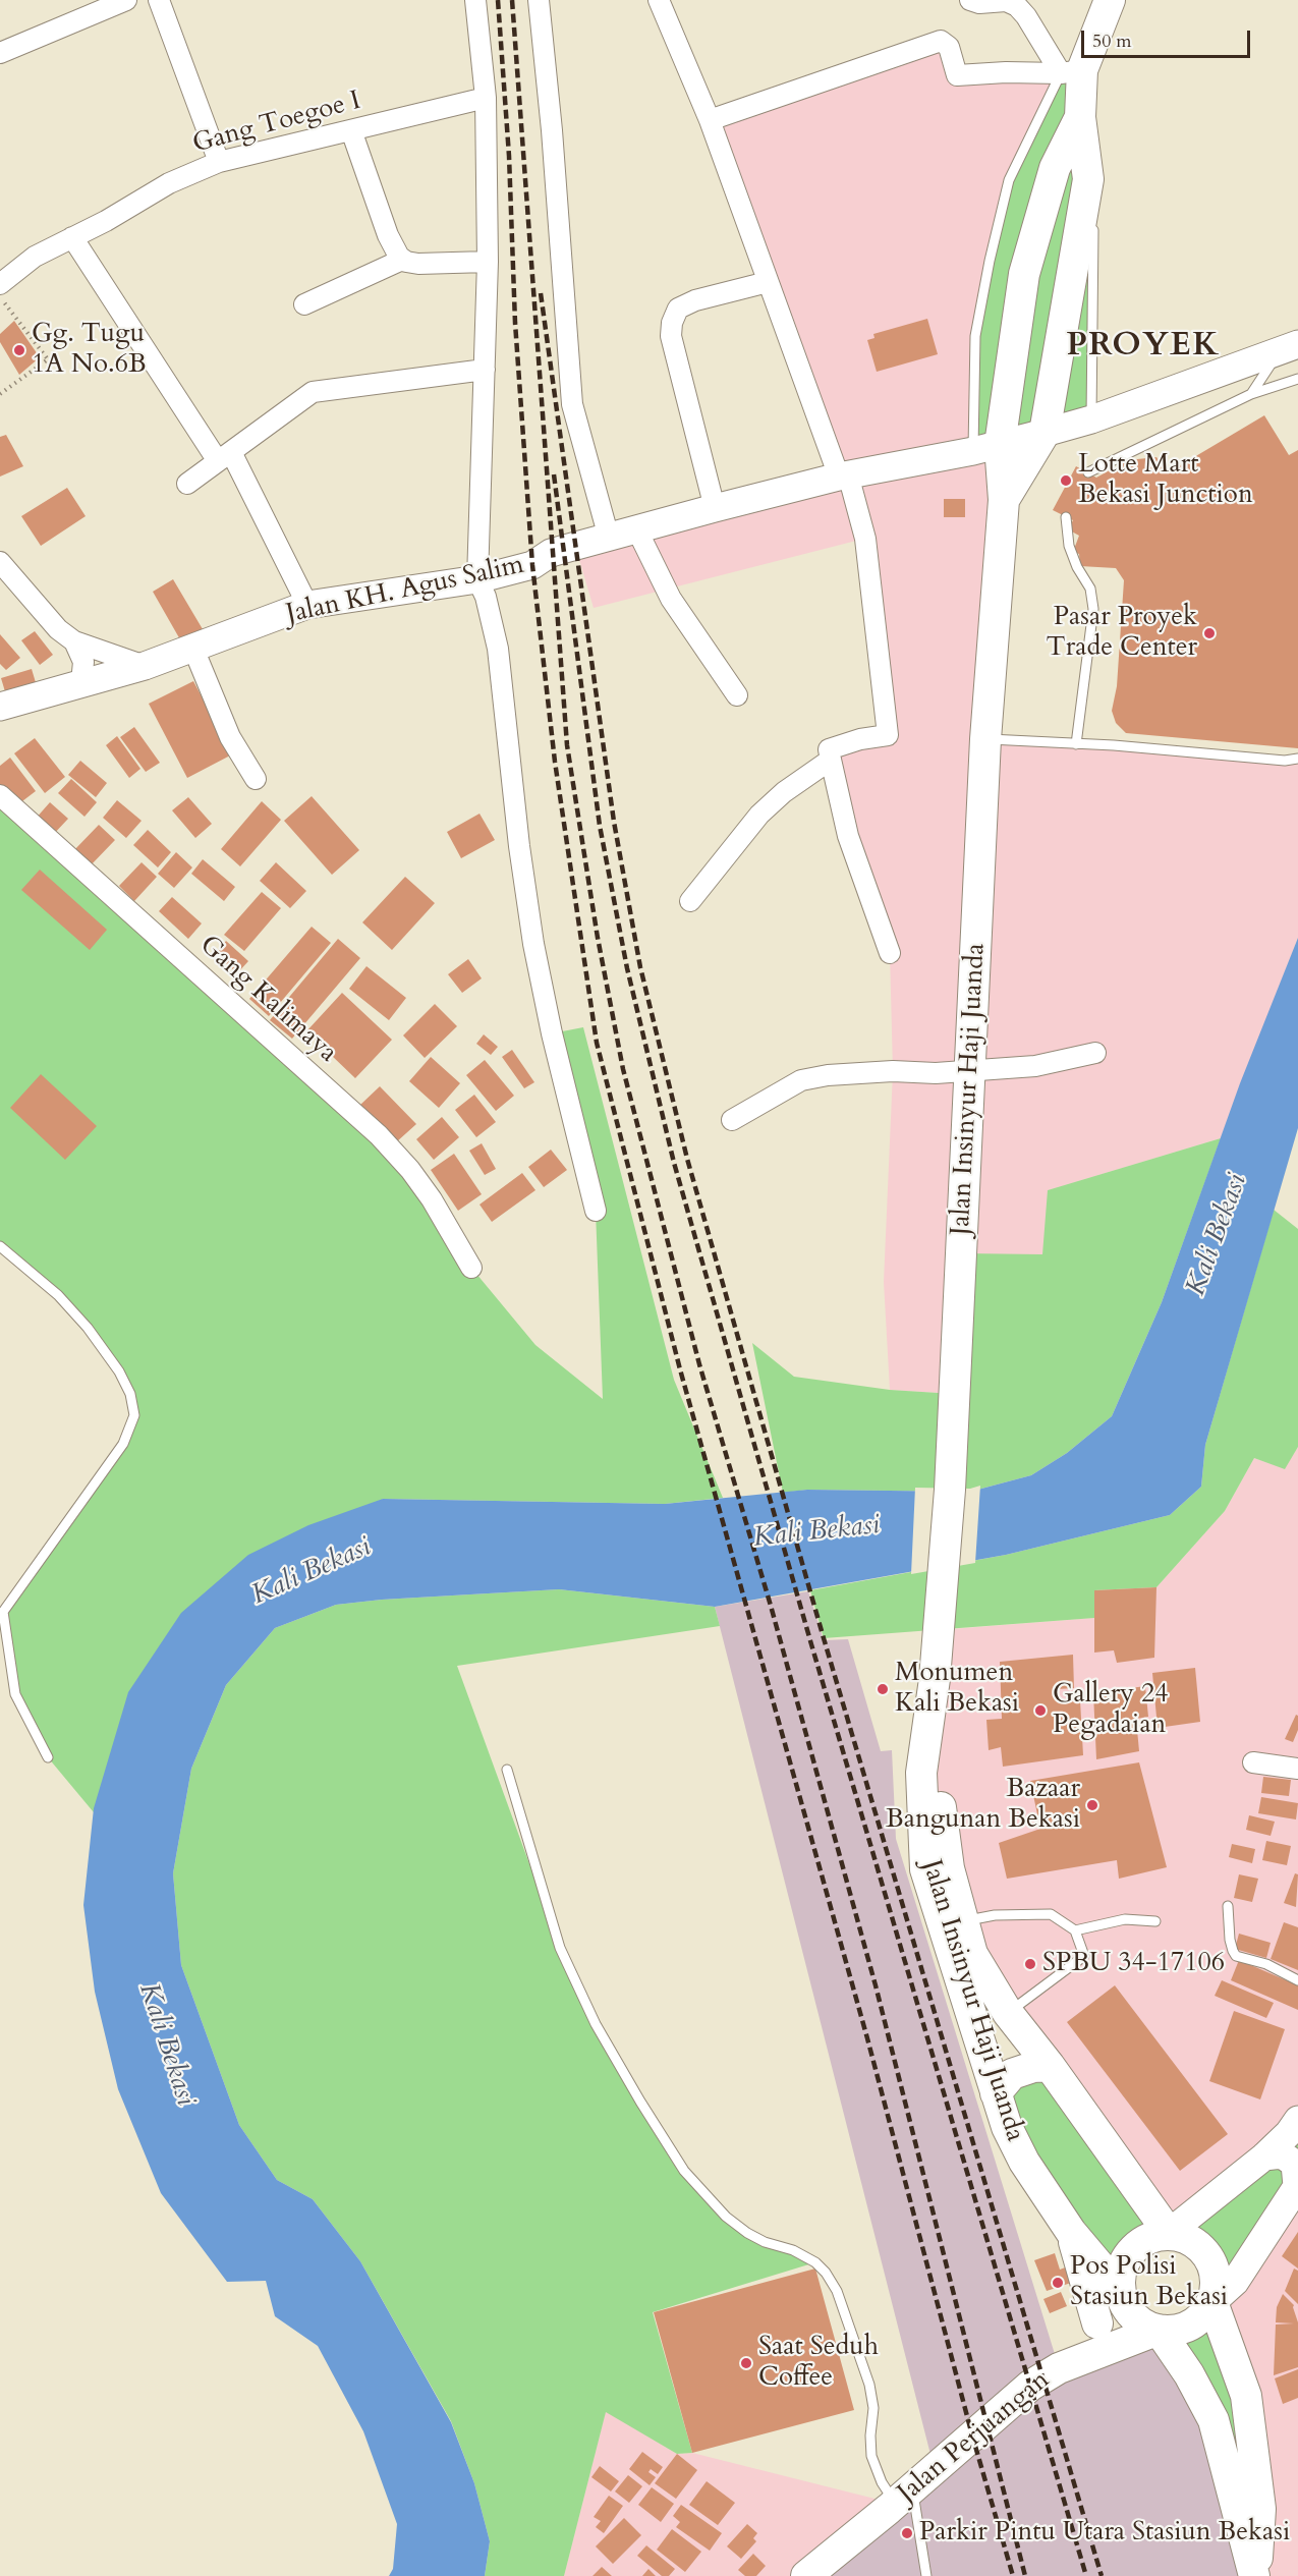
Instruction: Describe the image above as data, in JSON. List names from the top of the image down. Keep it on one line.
{"streets":{"main road":["Jalan Insinyur Haji Juanda","Jalan Perjuangan"],"street":["Gang Toegoe I","Jalan KH. Agus Salim","Gang Kalimaya"]},"crossings":[["Jalan KH. Agus Salim","Jalan Insinyur Haji Juanda"],["Jalan Insinyur Haji Juanda","Jalan Perjuangan"]],"districts":["PROYEK"],"water":["Kali Bekasi"],"places":["Gg. Tugu 1A No.6B","Lotte Mart Bekasi Junction","Pasar Proyek Trade Center","Monumen Kali Bekasi","Gallery 24 Pegadaian","Bazaar Bangunan Bekasi","SPBU 34-17106","Pos Polisi Stasiun Bekasi","Saat Seduh Coffee","Parkir Pintu Utara Stasiun Bekasi"],"scale_bar":"50 m"}
